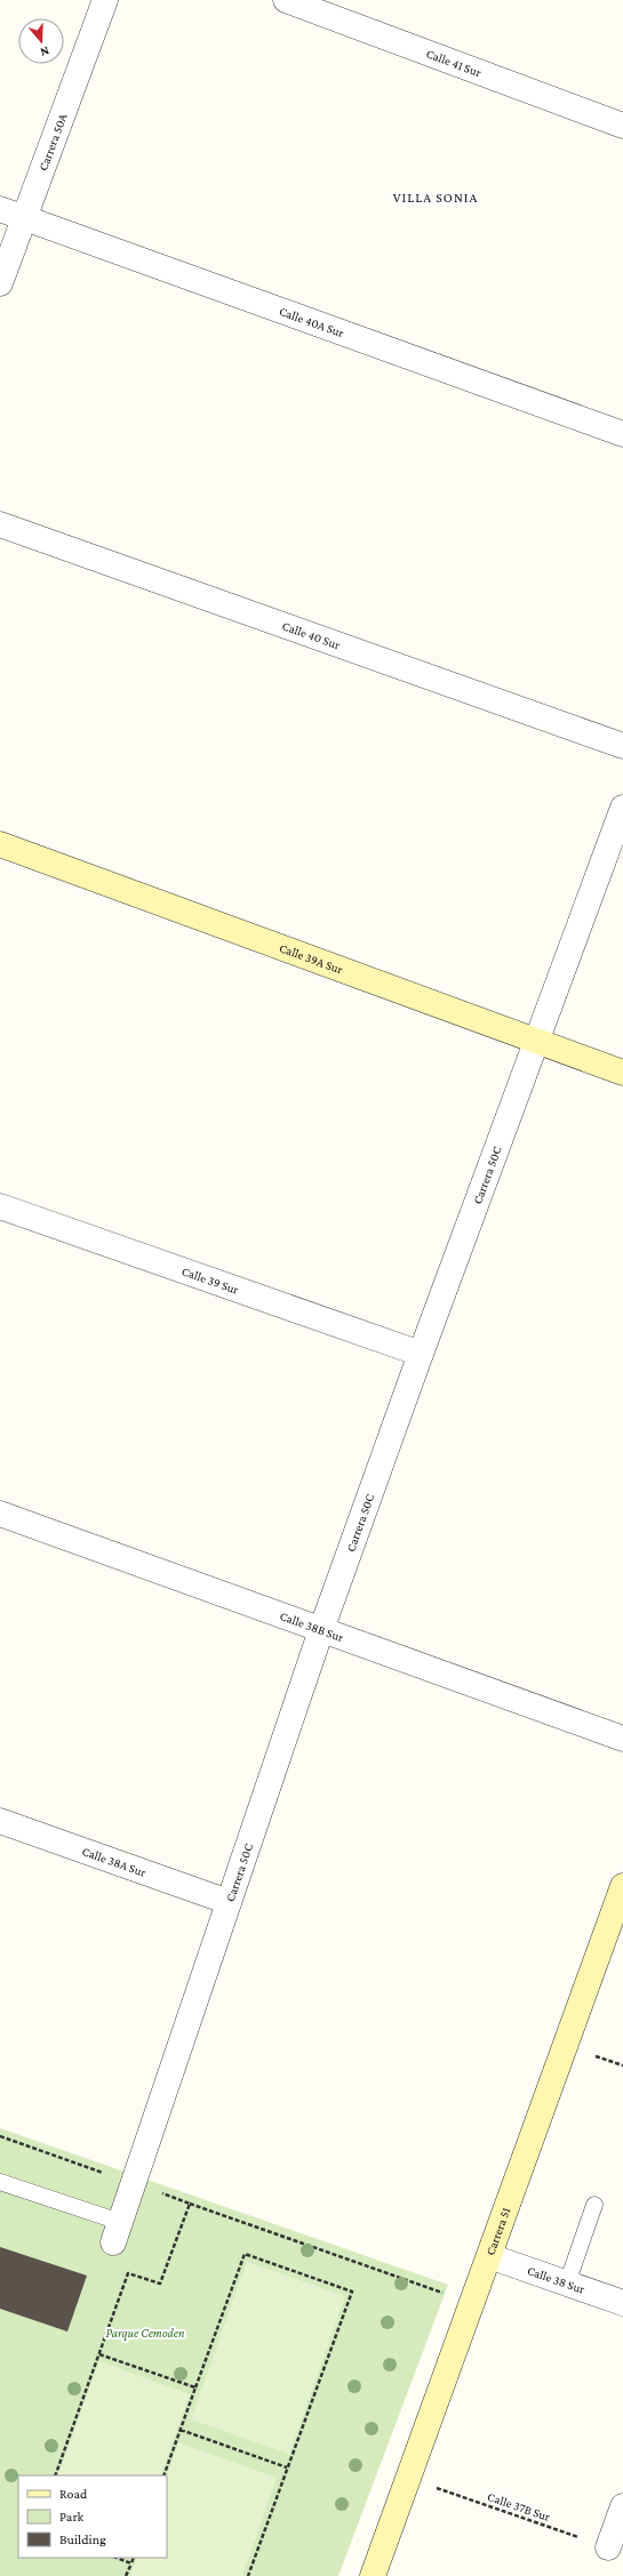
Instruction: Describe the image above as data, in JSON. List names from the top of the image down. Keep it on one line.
{"streets":{"street":["Calle 41 Sur","Carrera 50A","Calle 40A Sur","Calle 40 Sur","Calle 39A Sur","Carrera 50C","Calle 39 Sur","Calle 38B Sur","Calle 38A Sur","Carrera 51","Calle 38 Sur"],"path":["Calle 37B Sur"]},"crossings":[["Carrera 50A","Calle 40A Sur"],["Calle 39A Sur","Carrera 50C"],["Carrera 50C","Calle 39 Sur"],["Carrera 50C","Calle 38B Sur"],["Carrera 50C","Calle 38A Sur"],["Carrera 51","Calle 38 Sur"],["Carrera 51","Calle 37B Sur"]],"districts":["VILLA SONIA"],"parks":["Parque Cemoden"],"legend":["Road","Park","Building"],"north":"bottom"}
